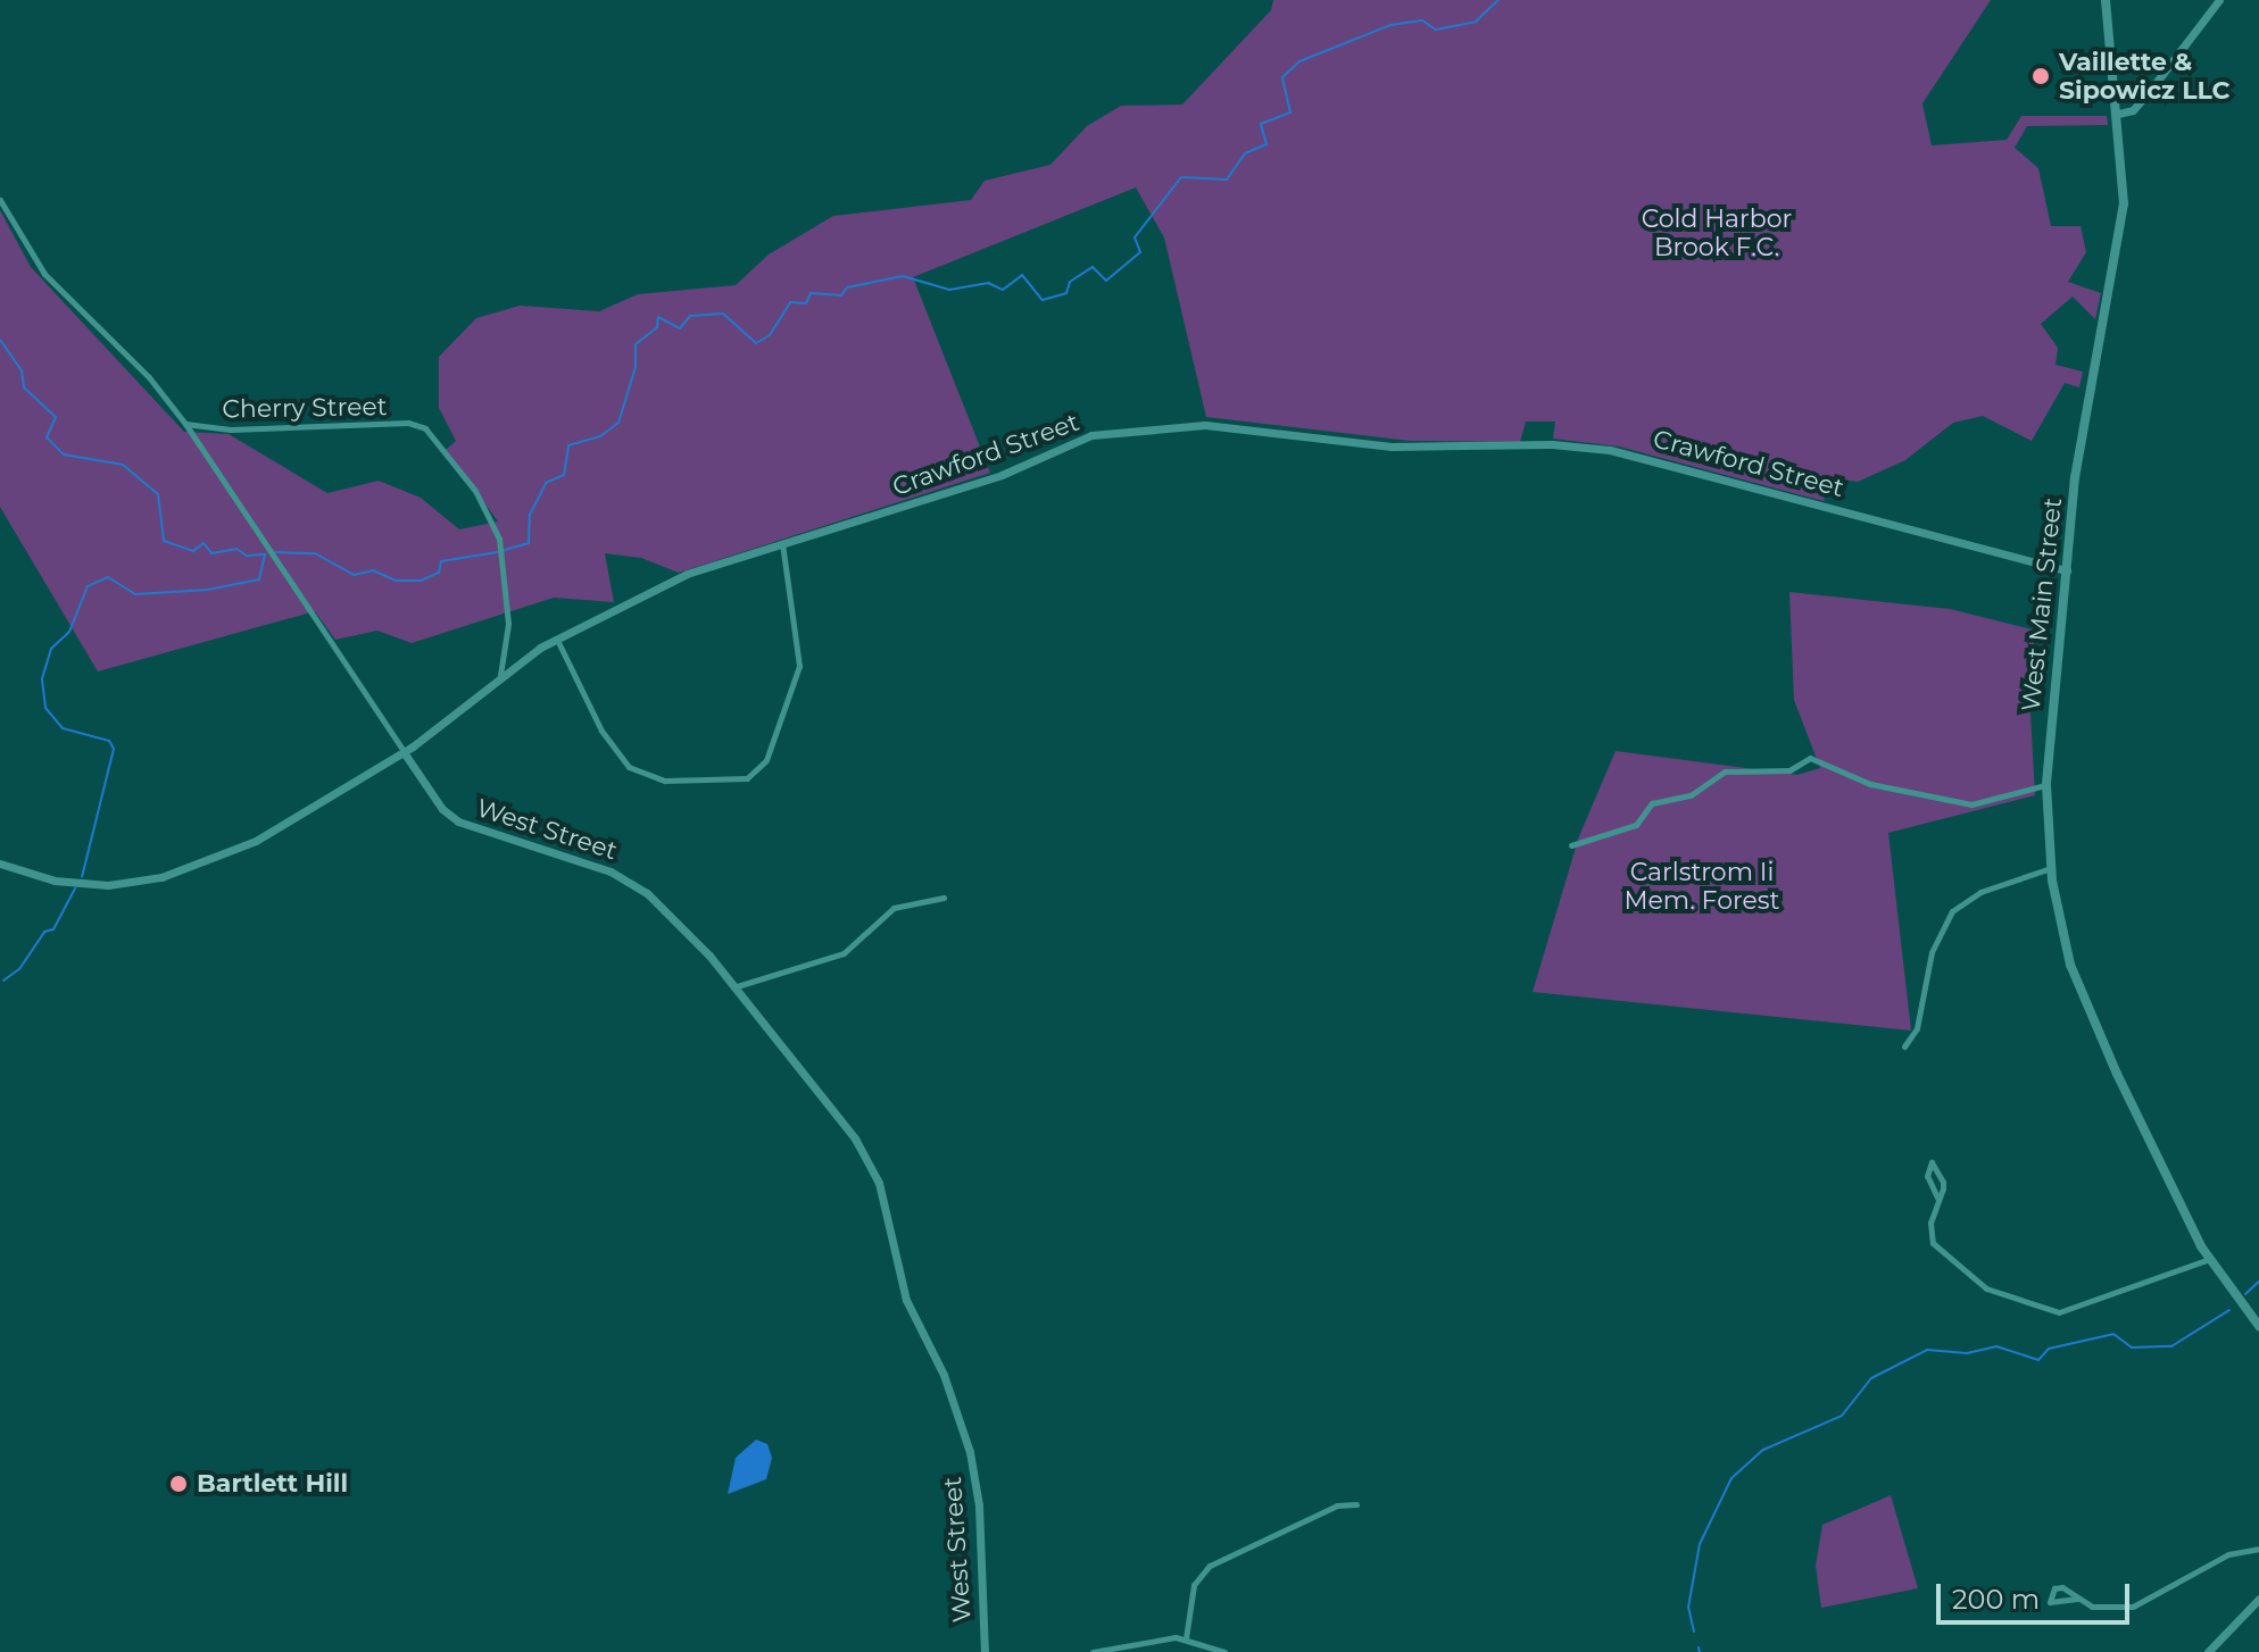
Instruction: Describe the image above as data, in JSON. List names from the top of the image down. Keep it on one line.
{"streets":{"main road":["West Main Street"],"street":["Cherry Street","Crawford Street","West Street"]},"crossings":[["Cherry Street","Crawford Street"],["Cherry Street","West Street"],["Crawford Street","West Main Street"],["Crawford Street","West Street"]],"parks":["Cold Harbor Brook F.C.","Carlstrom Ii Mem. Forest"],"places":["Vaillette & Sipowicz LLC","Bartlett Hill"],"scale_bar":"200 m"}
